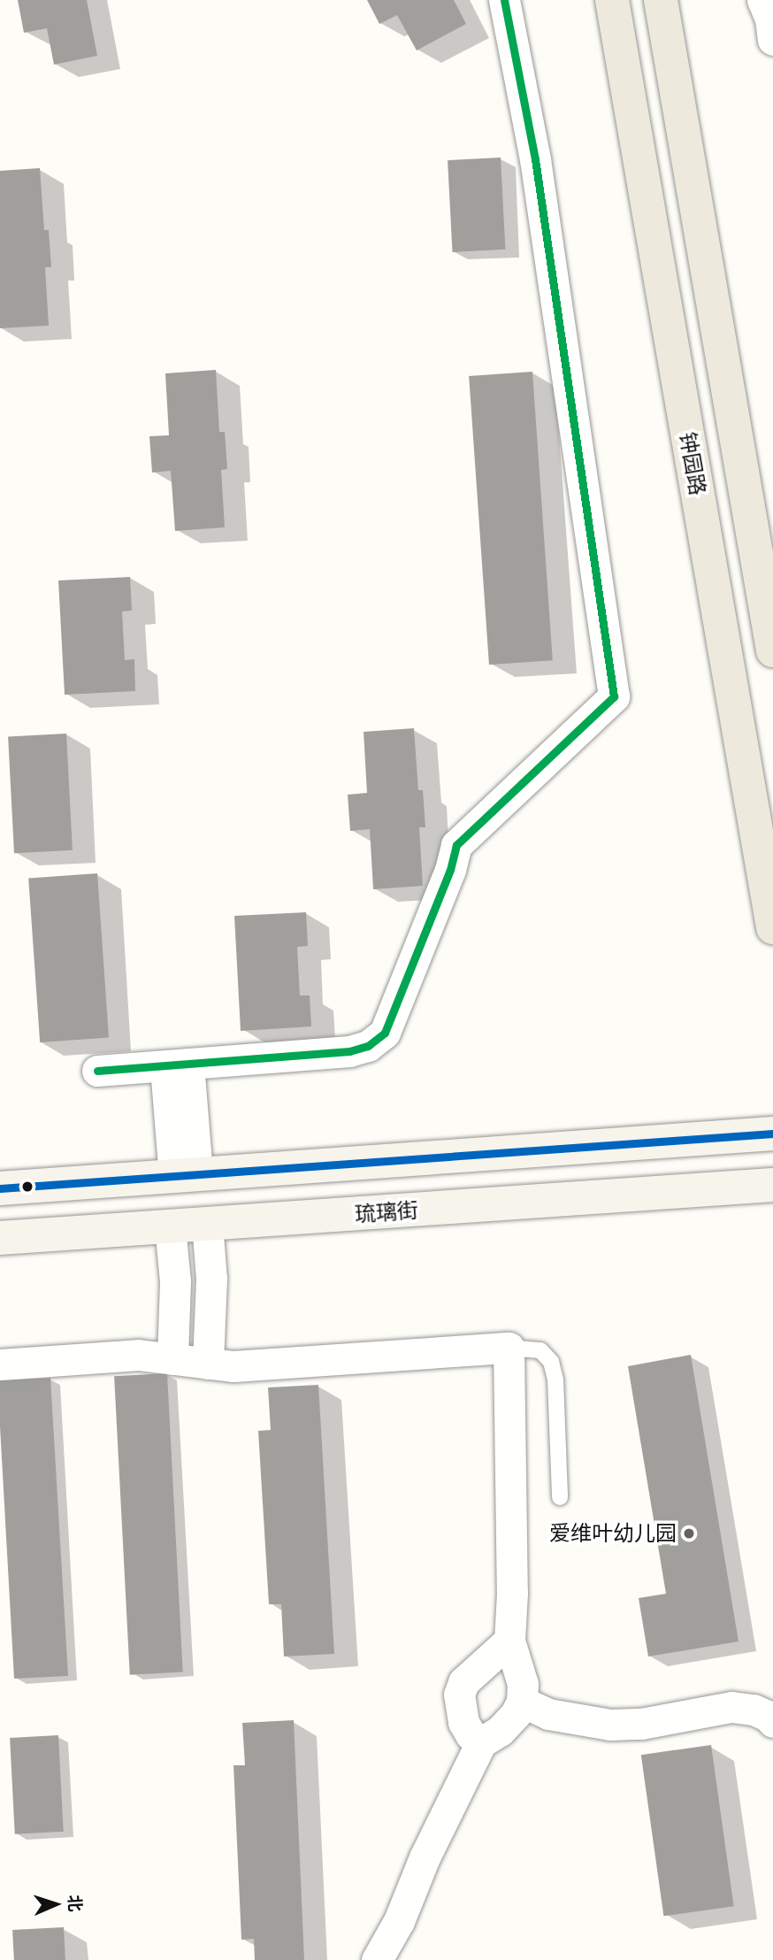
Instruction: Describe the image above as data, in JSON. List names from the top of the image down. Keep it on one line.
{"streets":{"main road":["钟园路","琉璃街"]},"places":["爱维叶幼儿园"],"north":"right"}
